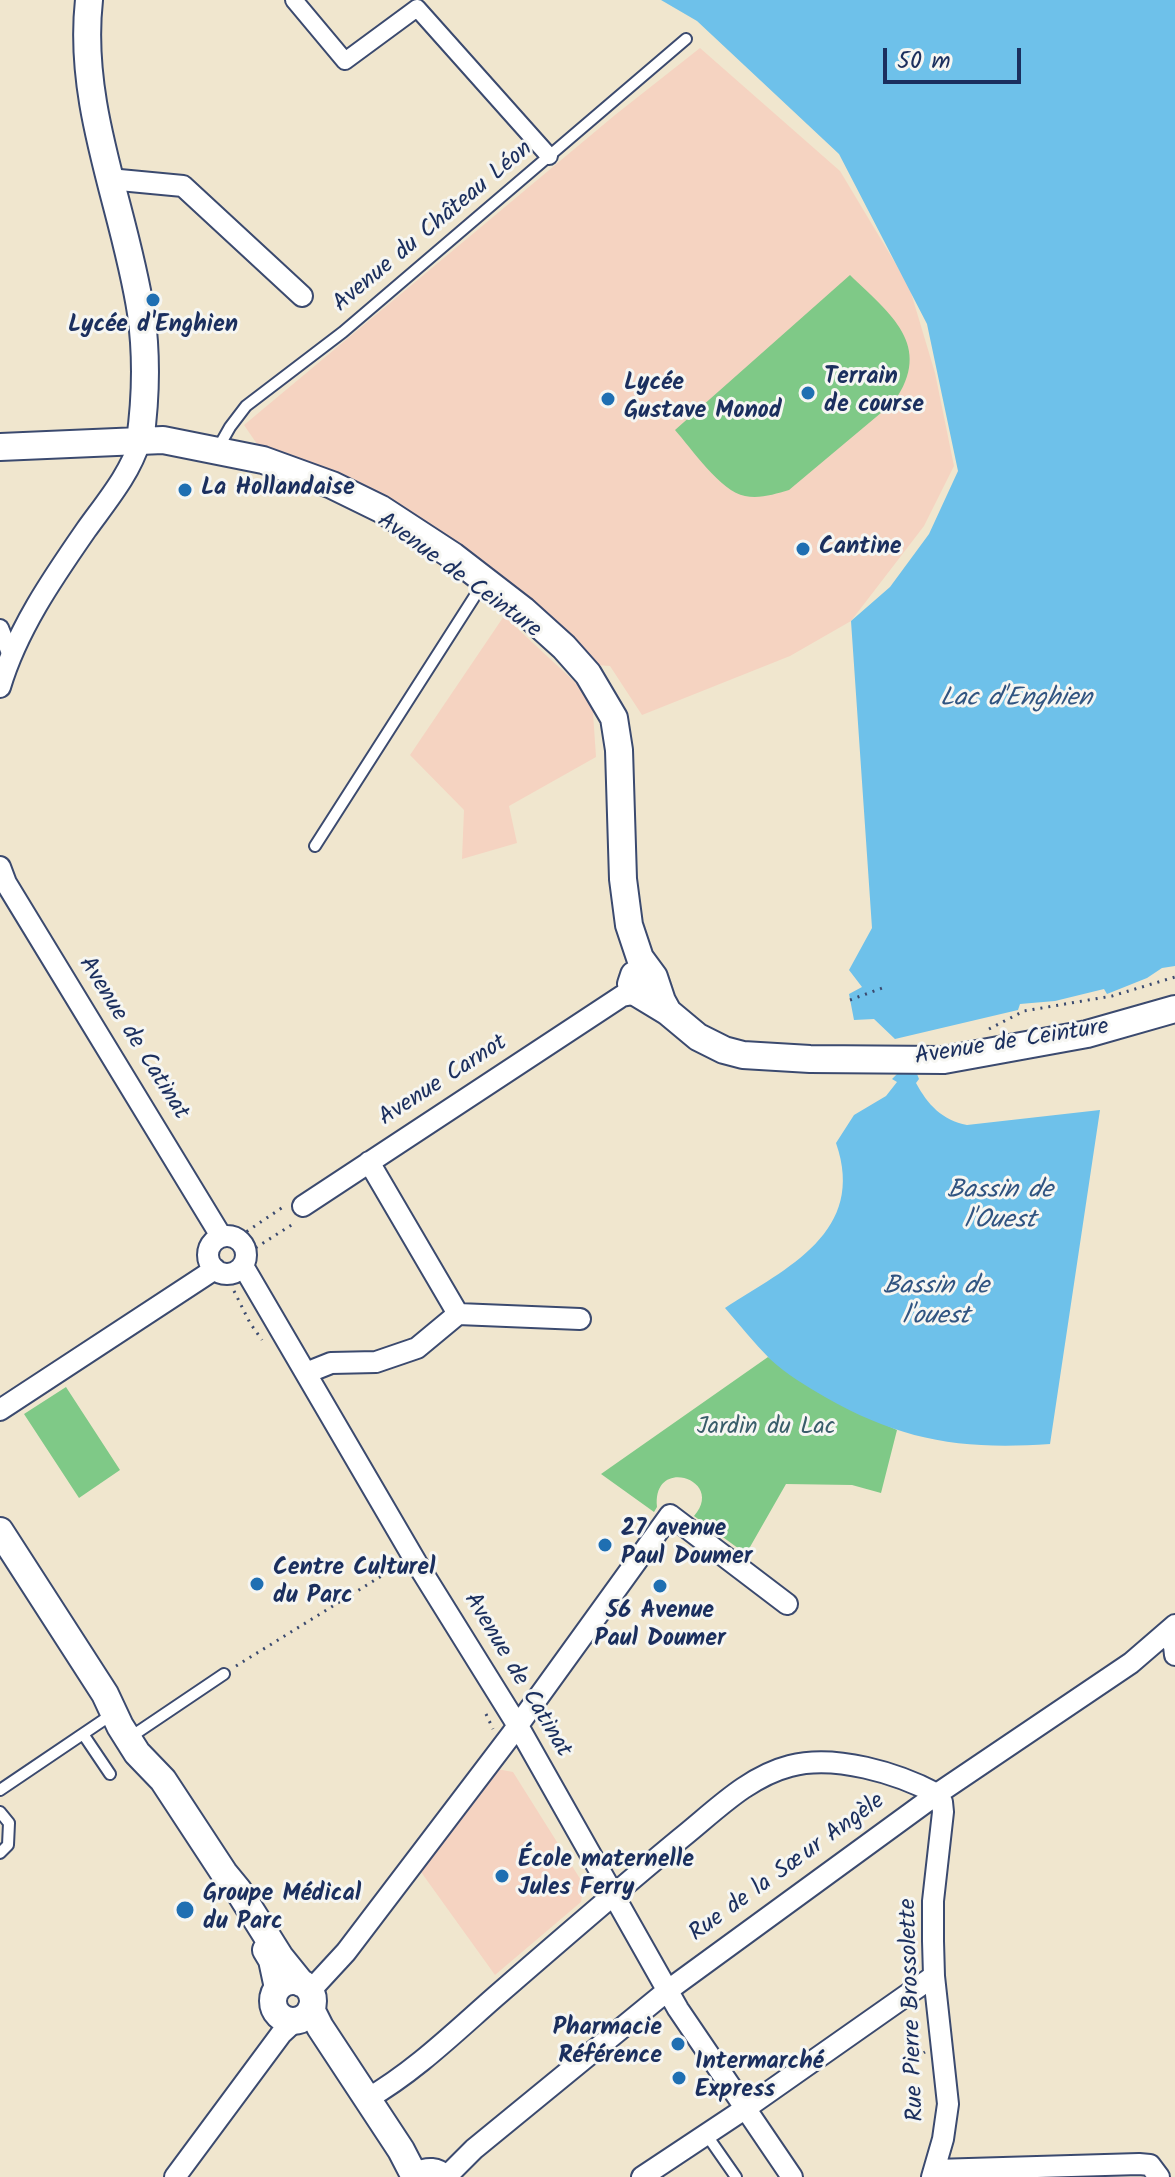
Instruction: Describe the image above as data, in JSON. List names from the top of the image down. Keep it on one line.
{"streets":{"street":["Avenue de Ceinture","Avenue de Catinat","Avenue Carnot","Rue de la Sœur Angèle","Rue Pierre Brossolette"],"lane":["Avenue du Château Léon"]},"crossings":[["Avenue du Château Léon","Avenue de Ceinture"],["Avenue de Ceinture","Avenue Carnot"],["Avenue de Catinat","Rue de la Sœur Angèle"],["Rue de la Sœur Angèle","Rue Pierre Brossolette"]],"water":["Lac d'Enghien","Bassin de l'Ouest","Bassin de l'ouest"],"parks":["Jardin du Lac"],"places":["Lycée d'Enghien","Terrain de course","Lycée Gustave Monod","La Hollandaise","Cantine","27 avenue Paul Doumer","Centre Culturel du Parc","56 Avenue Paul Doumer","École maternelle Jules Ferry","Groupe Médical du Parc","Pharmacie Référence","Intermarché Express"],"scale_bar":"50 m"}
